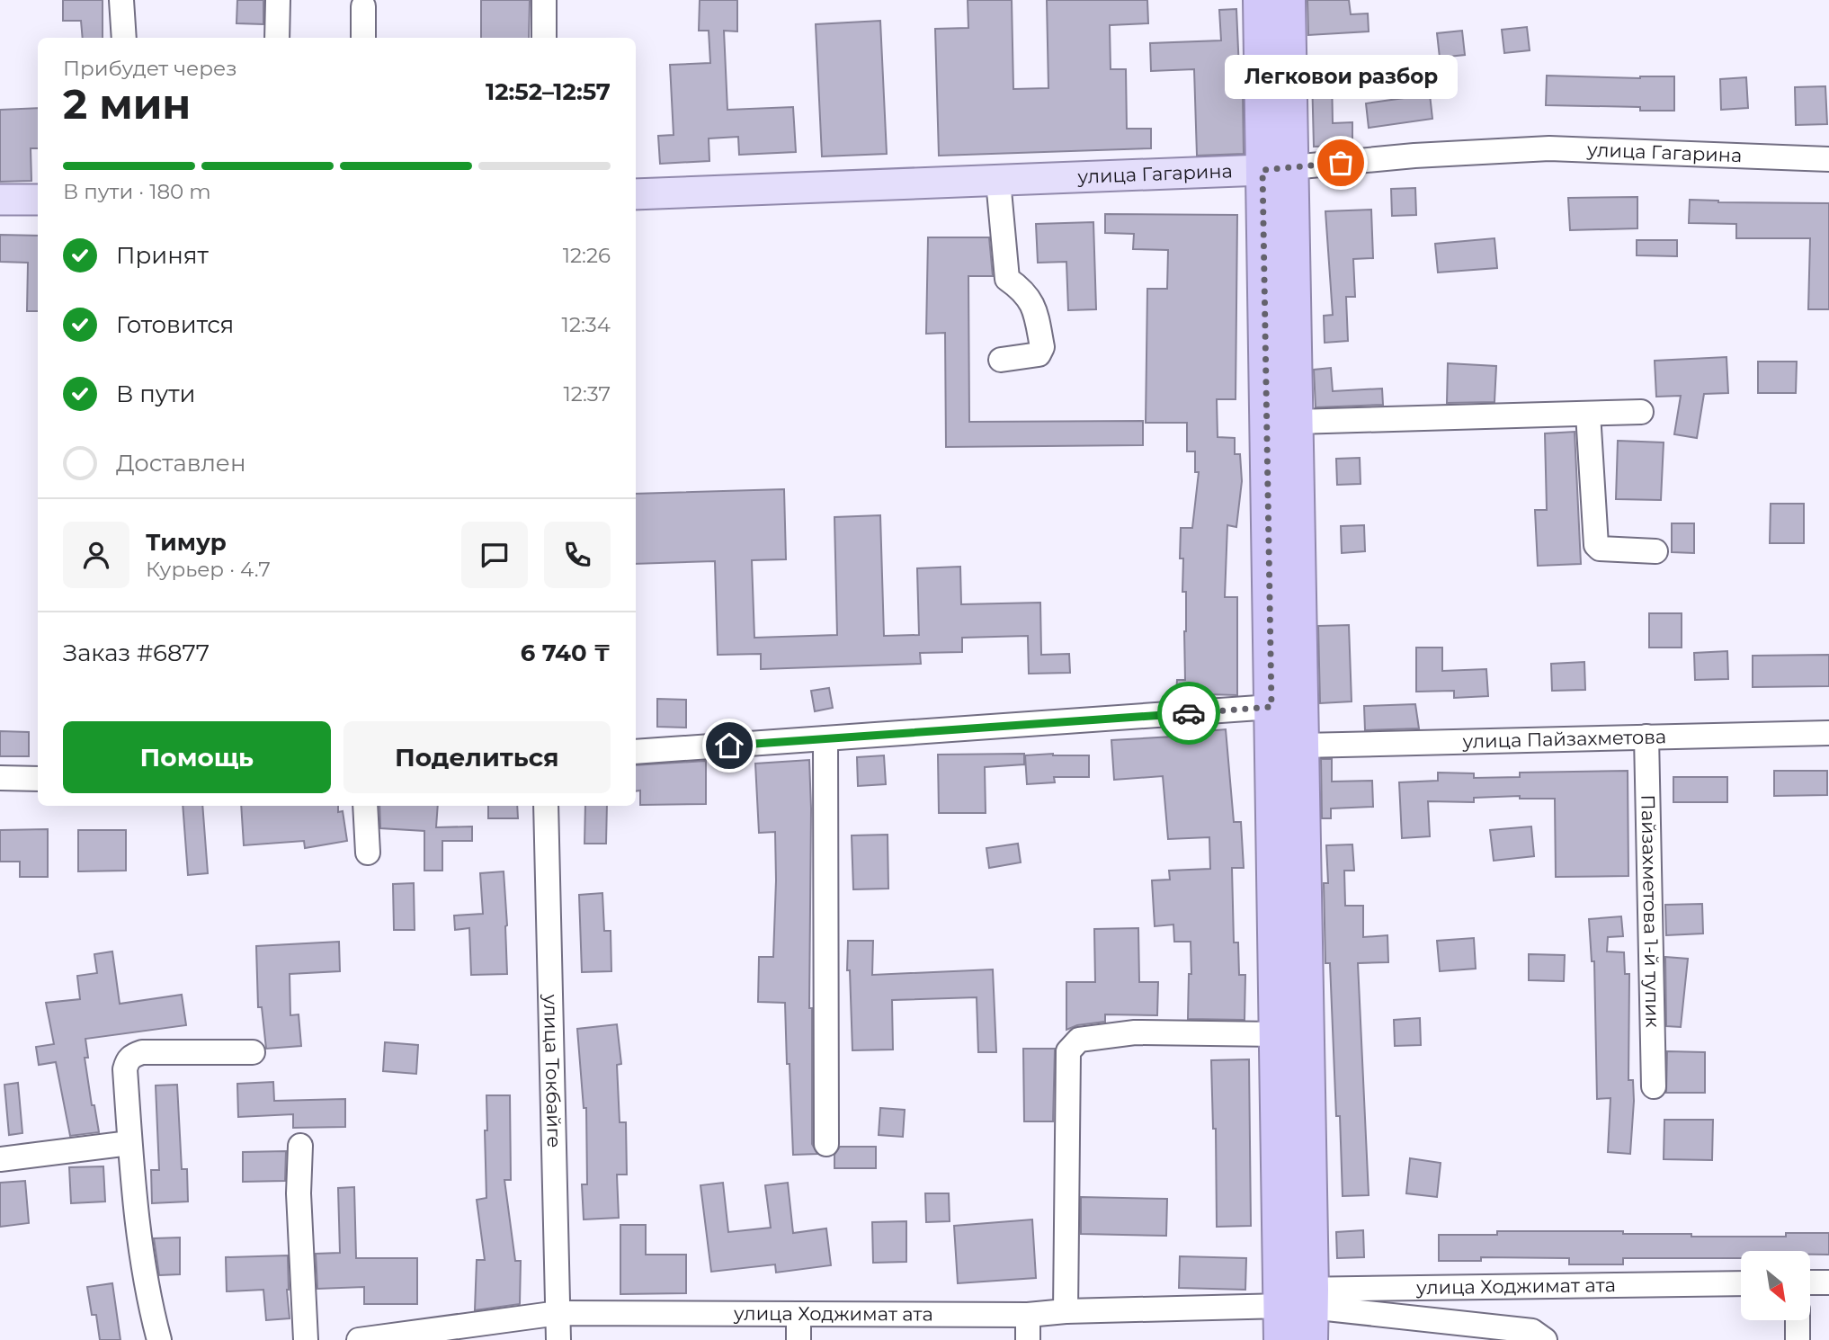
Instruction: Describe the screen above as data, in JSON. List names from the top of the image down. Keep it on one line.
{"streets":{"main road":["улица Гагарина"],"street":["улица Пайзахметова","Пайзахметова 1-й тупик","улица Токбайге","улица Ходжимат ата"]},"crossings":[["улица Пайзахметова","Пайзахметова 1-й тупик"],["улица Токбайге","улица Ходжимат ата"]],"places":["Легковои разбор"],"north":"bottom right","page":{"heading":["2 мин","Прибудет через","12:52–12:57"],"panel":["Тимур","Курьер · 4.7","Заказ #6877","6 740 ₸"],"bubble":"Легковои разбор","bar":"В пути · 180 m","list":[["Принят","12:26"],["Готовится","12:34"],["В пути","12:37"],"Доставлен"],"buttons":["Помощь","Поделиться"]}}
